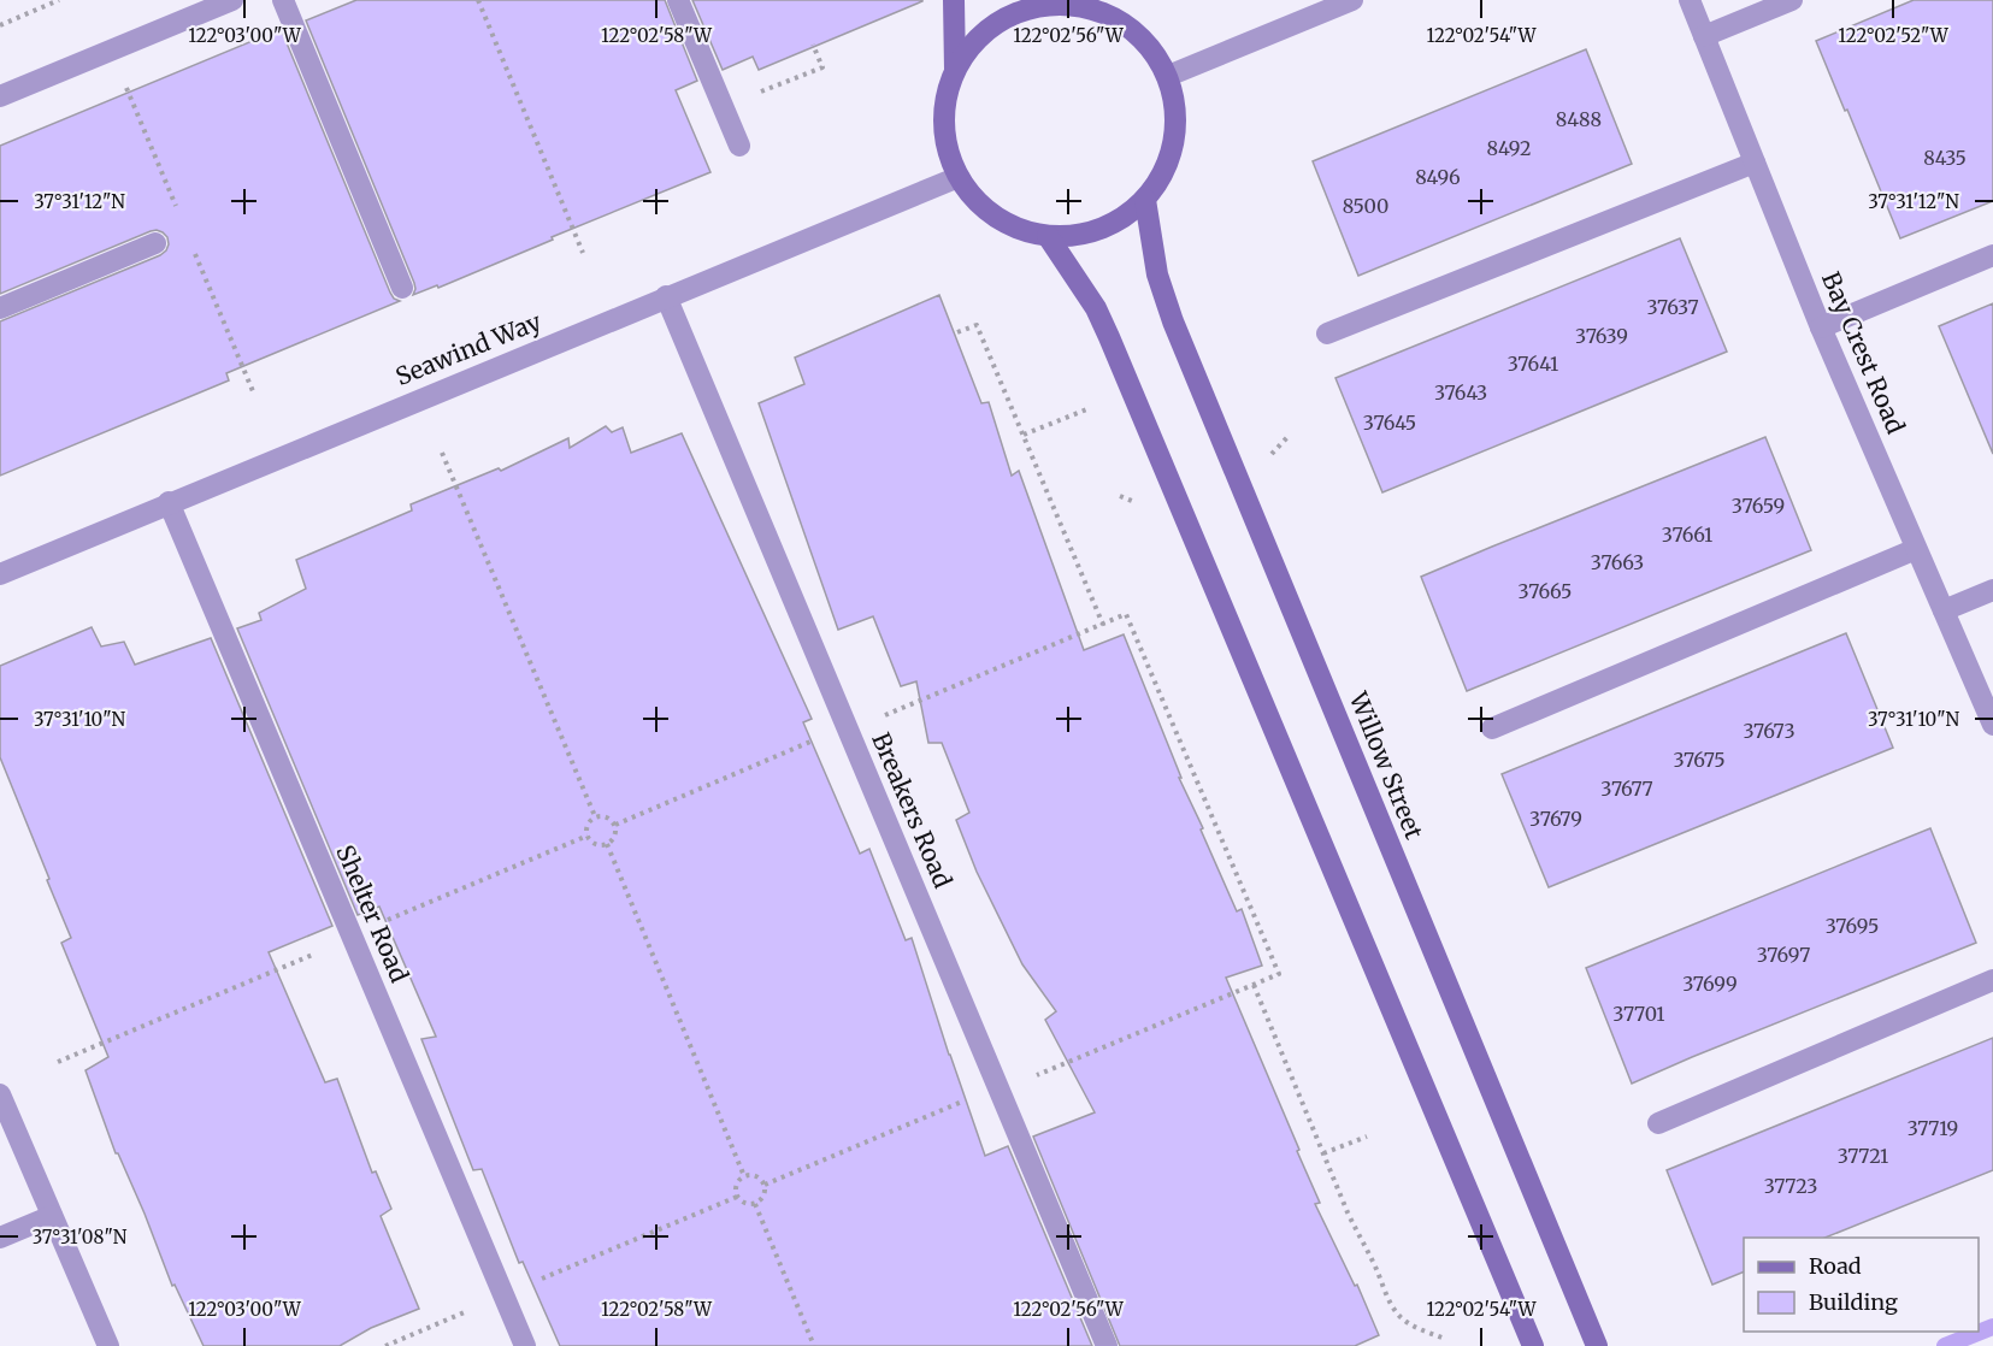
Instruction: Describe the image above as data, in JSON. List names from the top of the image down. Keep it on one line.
{"streets":{"street":["Seawind Way","Bay Crest Road","Willow Street","Breakers Road","Shelter Road"]},"crossings":[["Seawind Way","Willow Street"],["Seawind Way","Breakers Road"],["Seawind Way","Shelter Road"]],"house_numbers":["8488","8492","8435","8496","8500","37637","37639","37641","37643","37645","37659","37661","37663","37665","37673","37675","37677","37679","37695","37697","37699","37701","37719","37721","37723"],"legend":["Road","Building"],"coordinates":["122°03'00\"W","122°02'58\"W","122°02'56\"W","122°02'54\"W","122°02'52\"W","37°31'12\"N","37°31'10\"N","37°31'08\"N"]}
